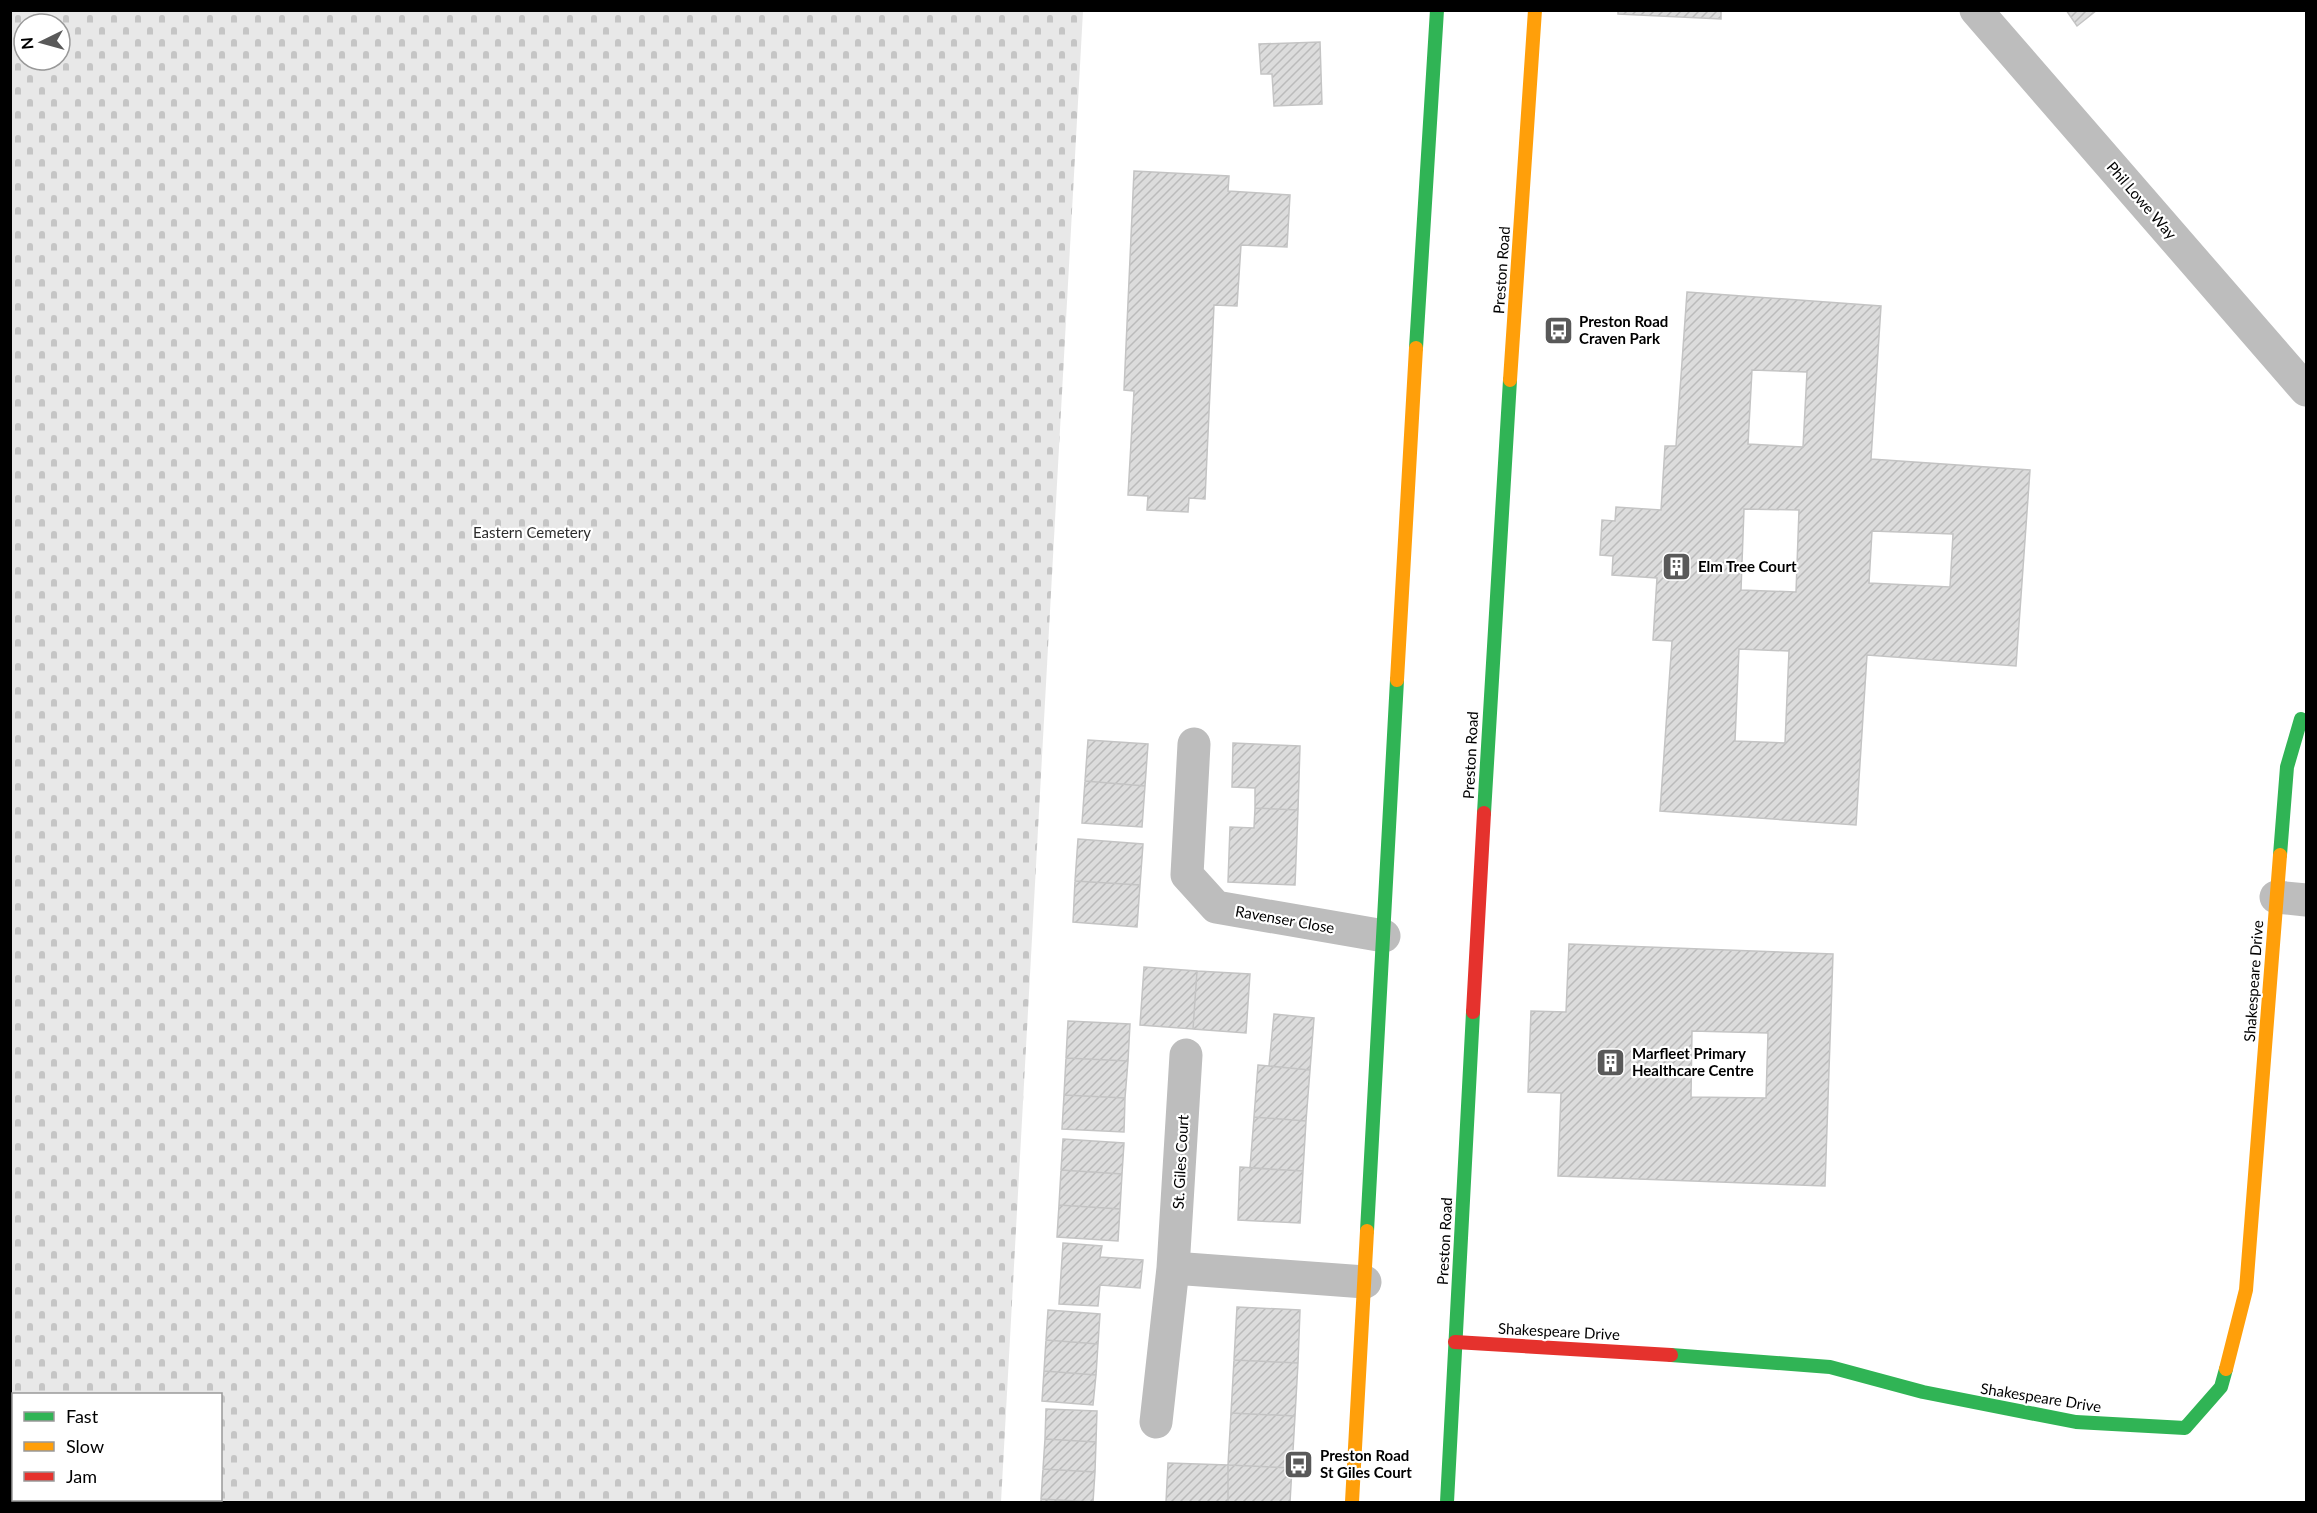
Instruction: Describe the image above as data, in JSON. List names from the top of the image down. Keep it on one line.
{"streets":{"street":["Phil Lowe Way","Preston Road","Ravenser Close","Shakespeare Drive","St. Giles Court"]},"crossings":[["Preston Road","Shakespeare Drive"]],"parks":["Eastern Cemetery"],"places":{"bus stop":["Preston Road Craven Park","Preston Road St Giles Court"],"building":["Elm Tree Court","Marfleet Primary Healthcare Centre"]},"legend":["Fast","Slow","Jam"],"north":"left"}
